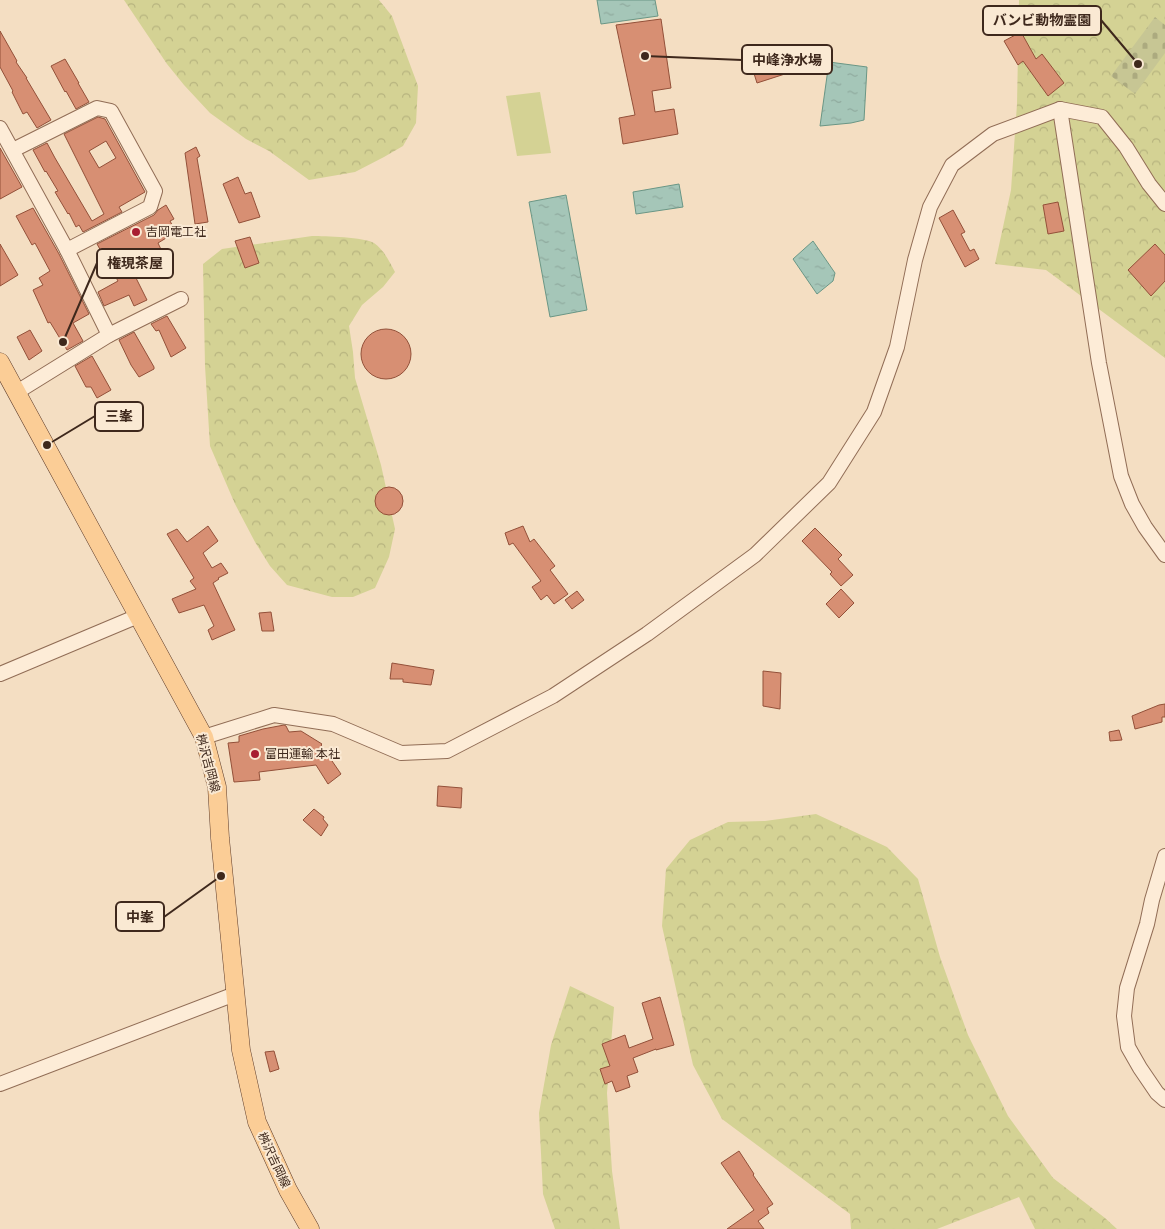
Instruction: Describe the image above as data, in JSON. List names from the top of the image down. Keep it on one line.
{"streets":{"main road":["桝沢吉岡線"]},"places":["中峰浄水場","バンビ動物霊園","吉岡電工社","権現茶屋","三峯","富田運輸 本社","中峯"]}
